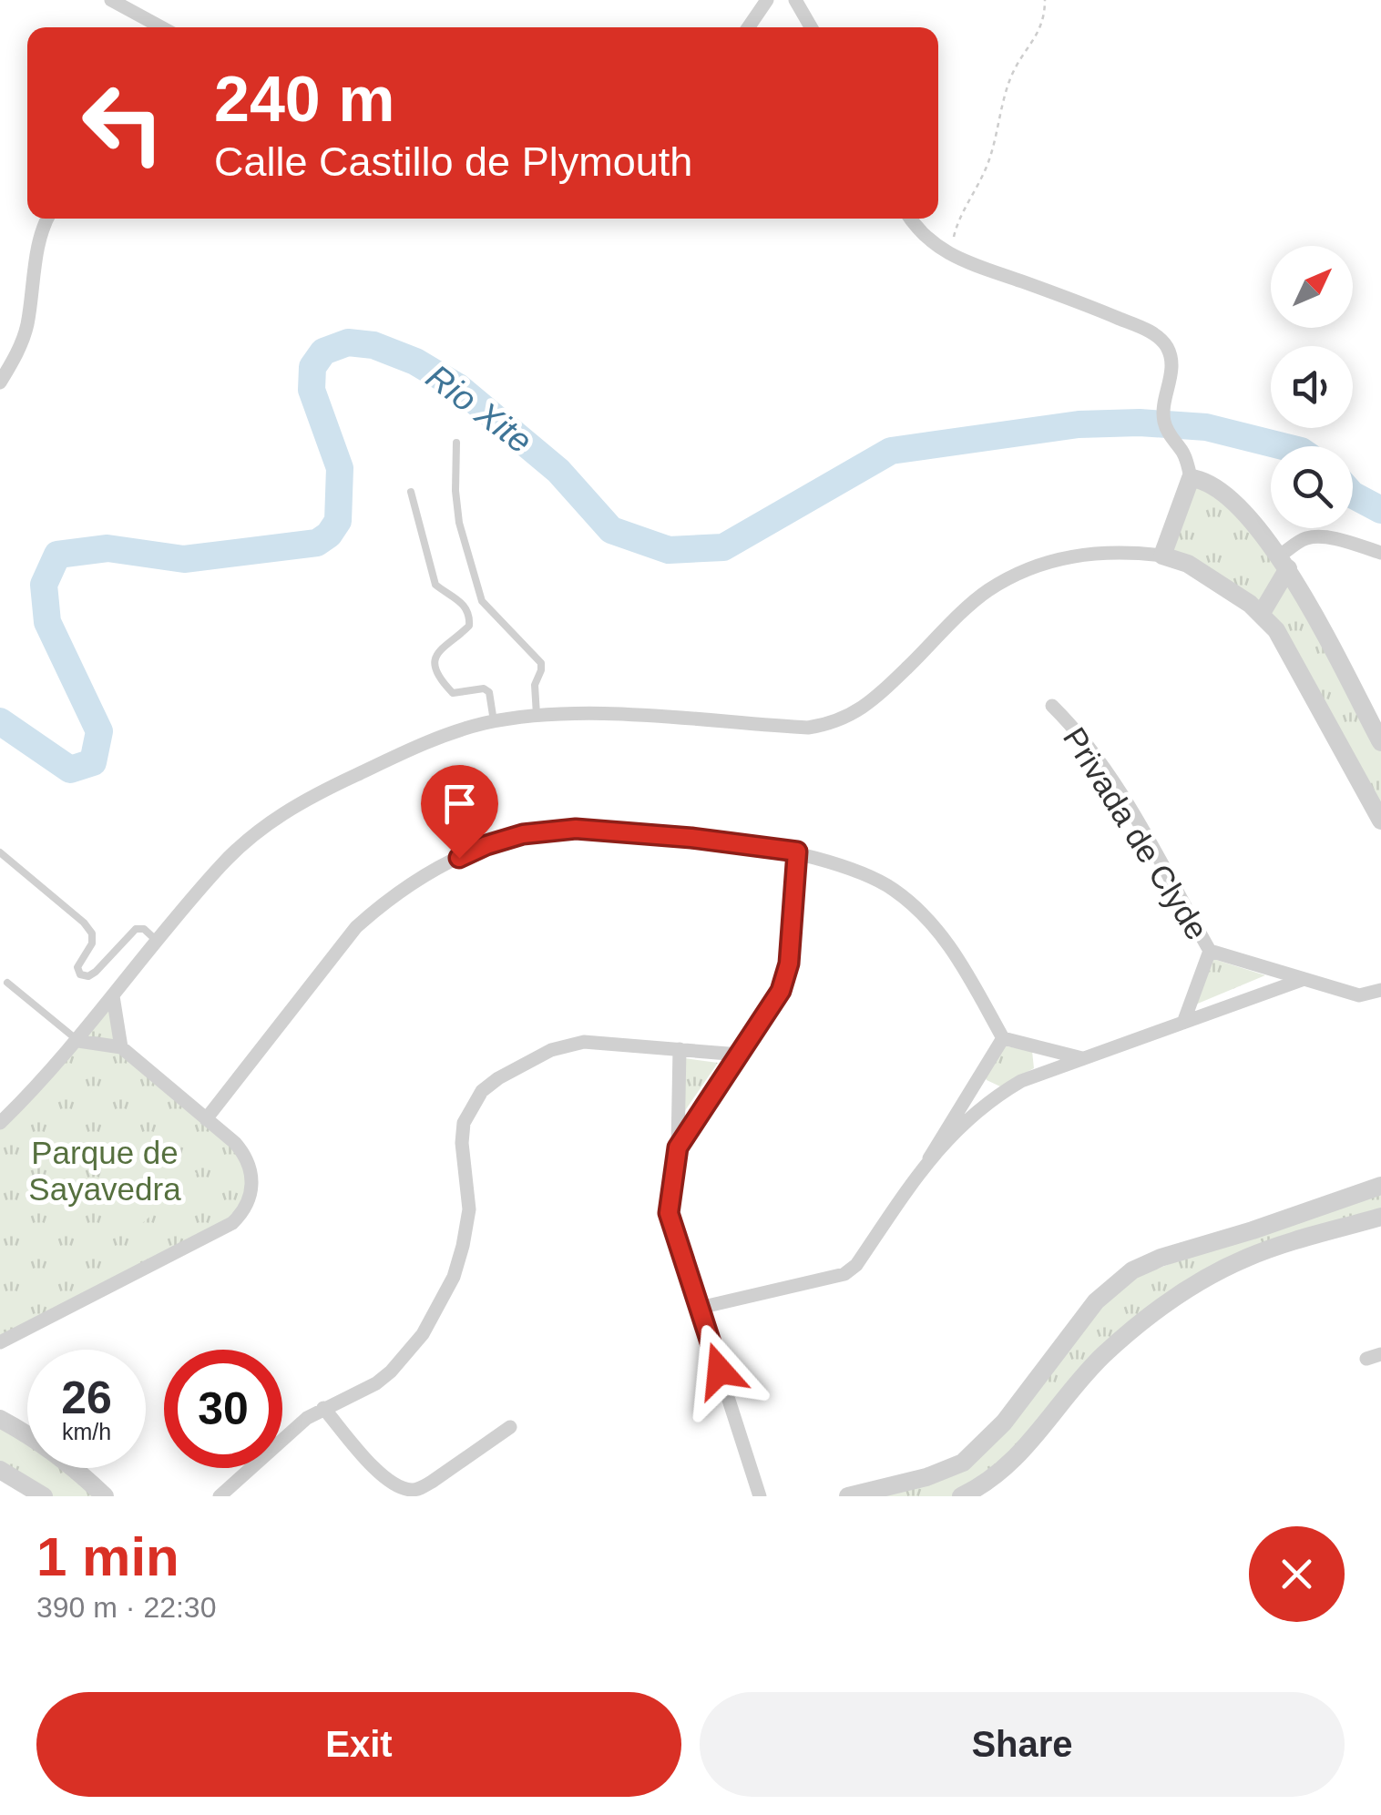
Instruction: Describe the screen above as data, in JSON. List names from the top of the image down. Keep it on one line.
{"streets":{"street":["Privada de Clyde"]},"water":["Rio Xite"],"parks":["Parque de Sayavedra"],"north":"top right","page":{"turn":["240 m","Calle Castillo de Plymouth"],"speed":"26 km/h","limit":"30","heading":["1 min","390 m · 22:30"],"buttons":["Exit","Share"]}}
